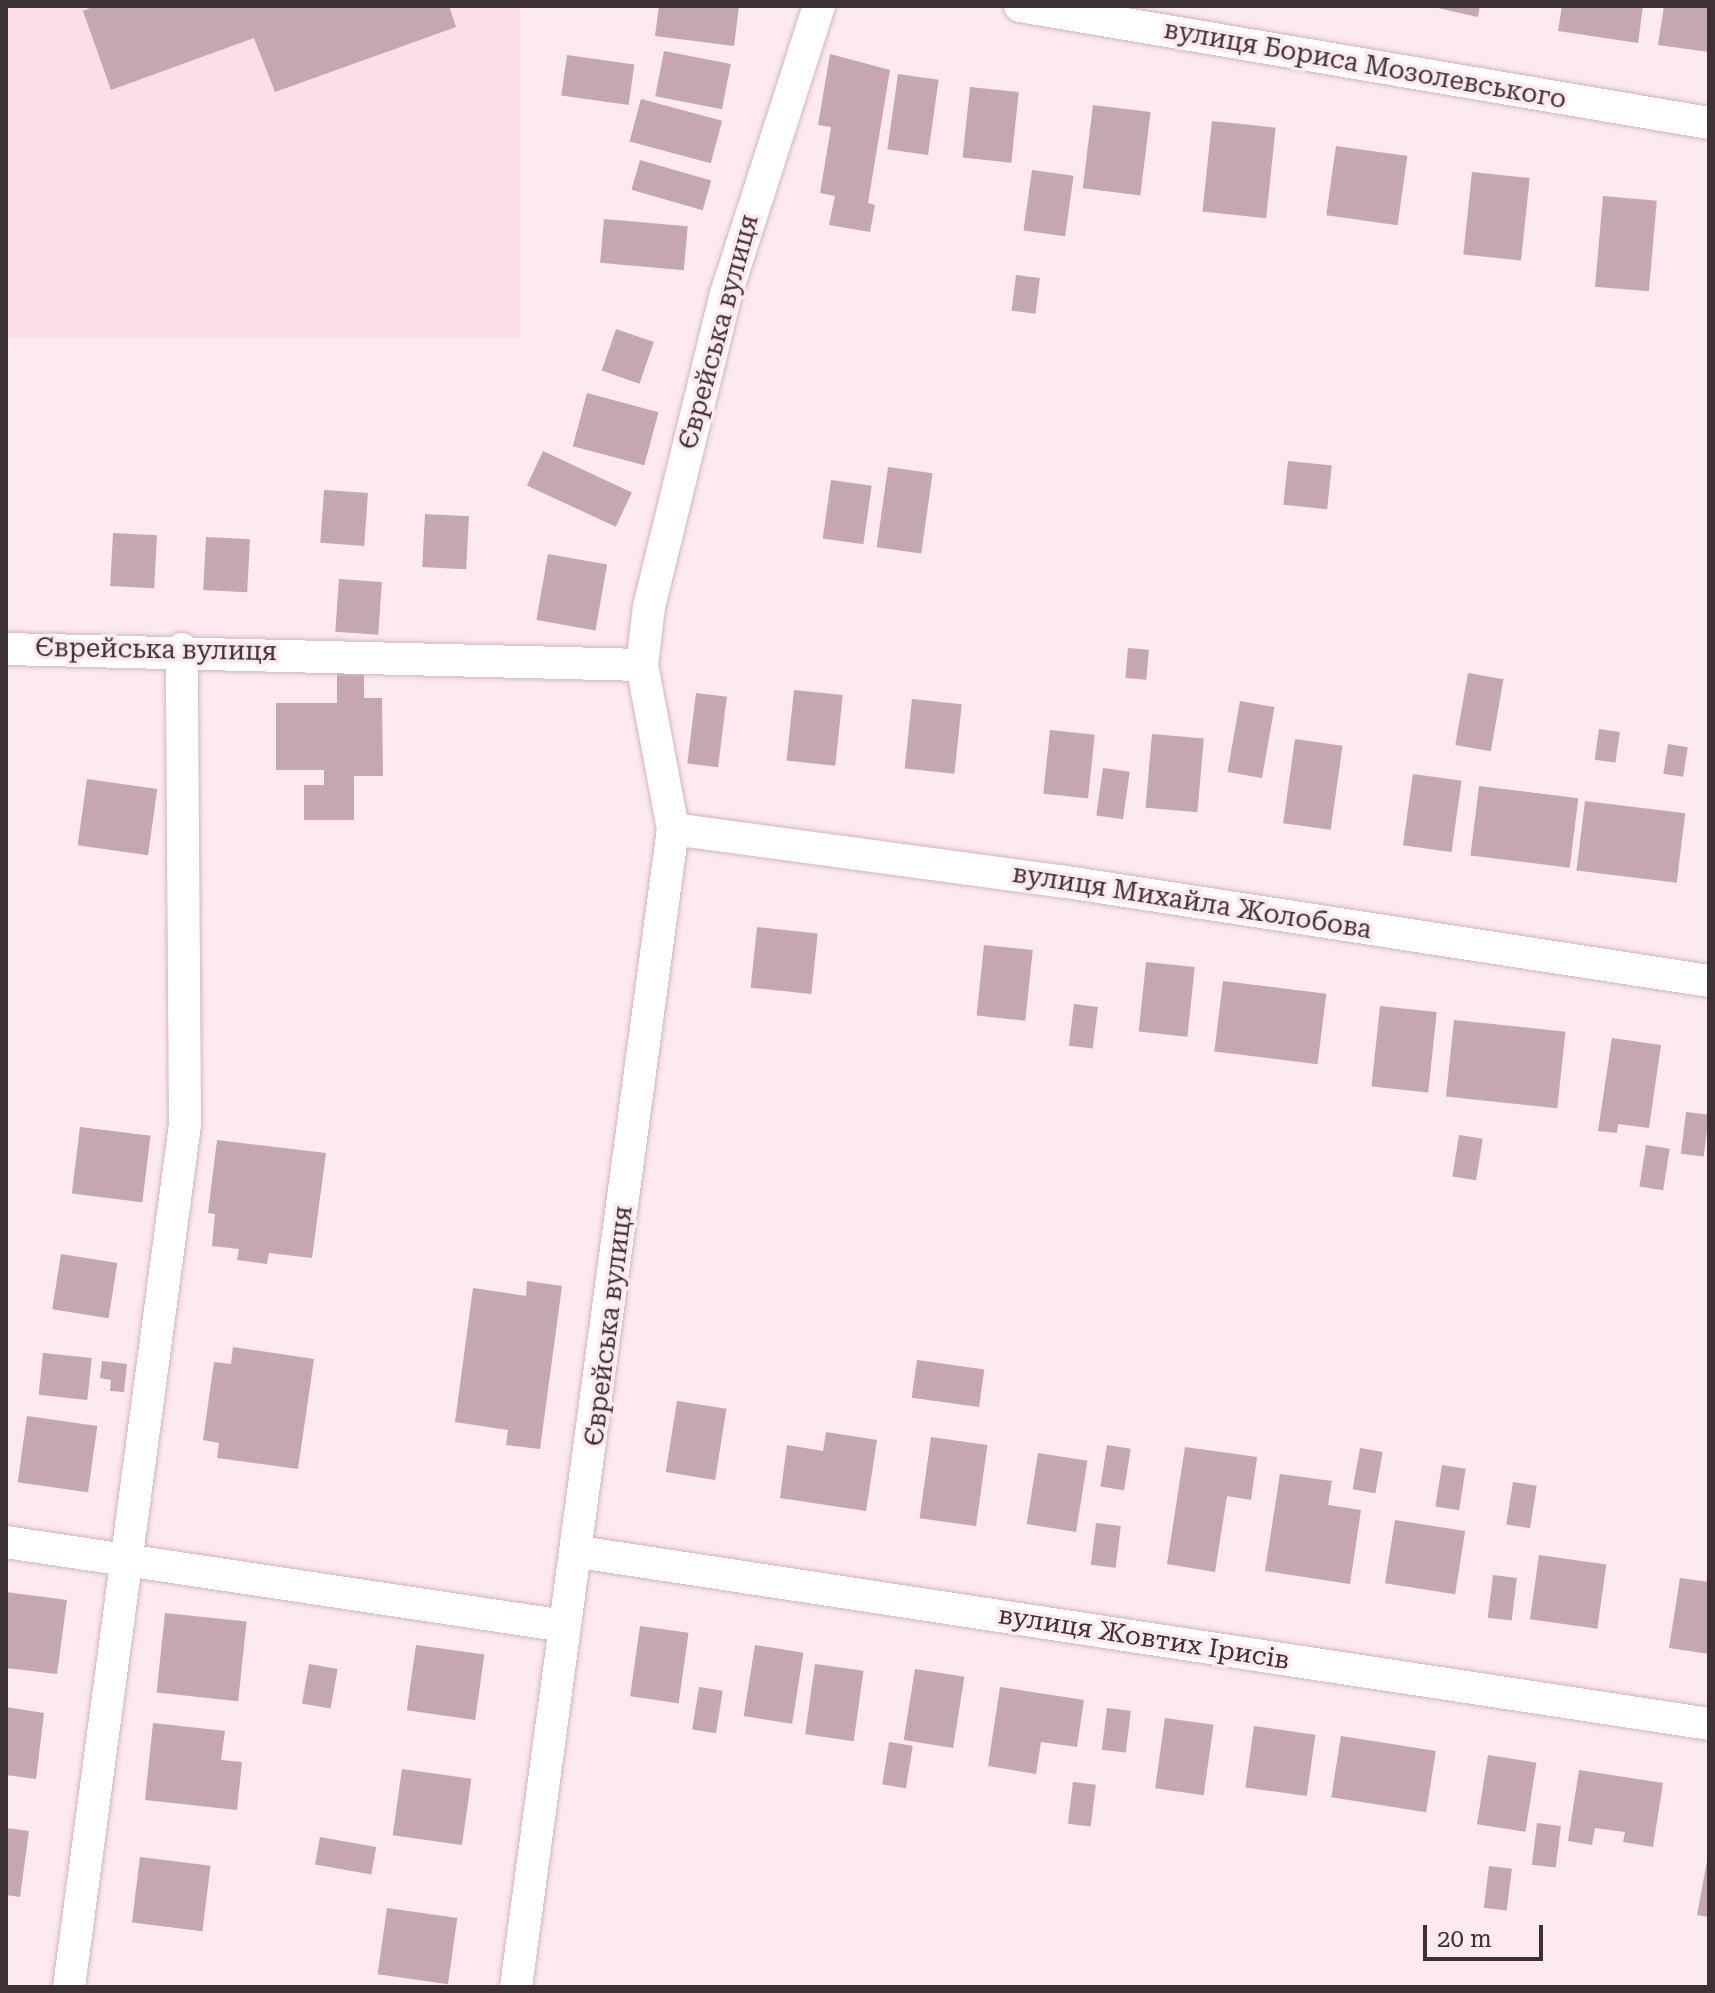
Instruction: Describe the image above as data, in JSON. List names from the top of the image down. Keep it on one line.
{"streets":{"street":["вулиця Бориса Мозолевського","Єврейська вулиця","вулиця Михайла Жолобова","вулиця Жовтих Ірисів"]},"crossings":[["Єврейська вулиця","вулиця Михайла Жолобова"],["Єврейська вулиця","вулиця Жовтих Ірисів"]],"scale_bar":"20 m"}
